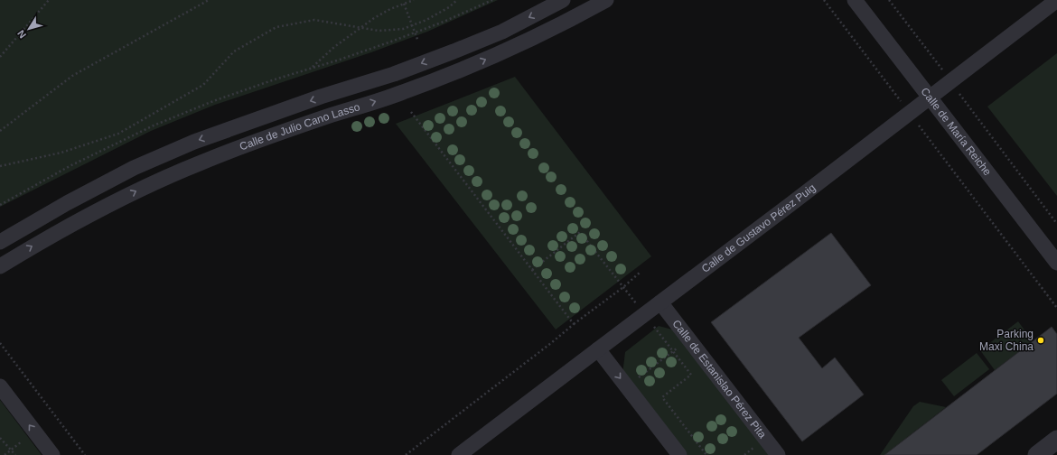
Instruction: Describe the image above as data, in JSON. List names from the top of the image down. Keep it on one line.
{"streets":{"street":["Calle de Julio Cano Lasso","Calle de María Reiche","Calle de Gustavo Pérez Puig","Calle de Estanislao Pérez Pita"]},"crossings":[["Calle de María Reiche","Calle de Gustavo Pérez Puig"],["Calle de Gustavo Pérez Puig","Calle de Estanislao Pérez Pita"]],"places":["Parking Maxi China"],"north":"bottom left"}
